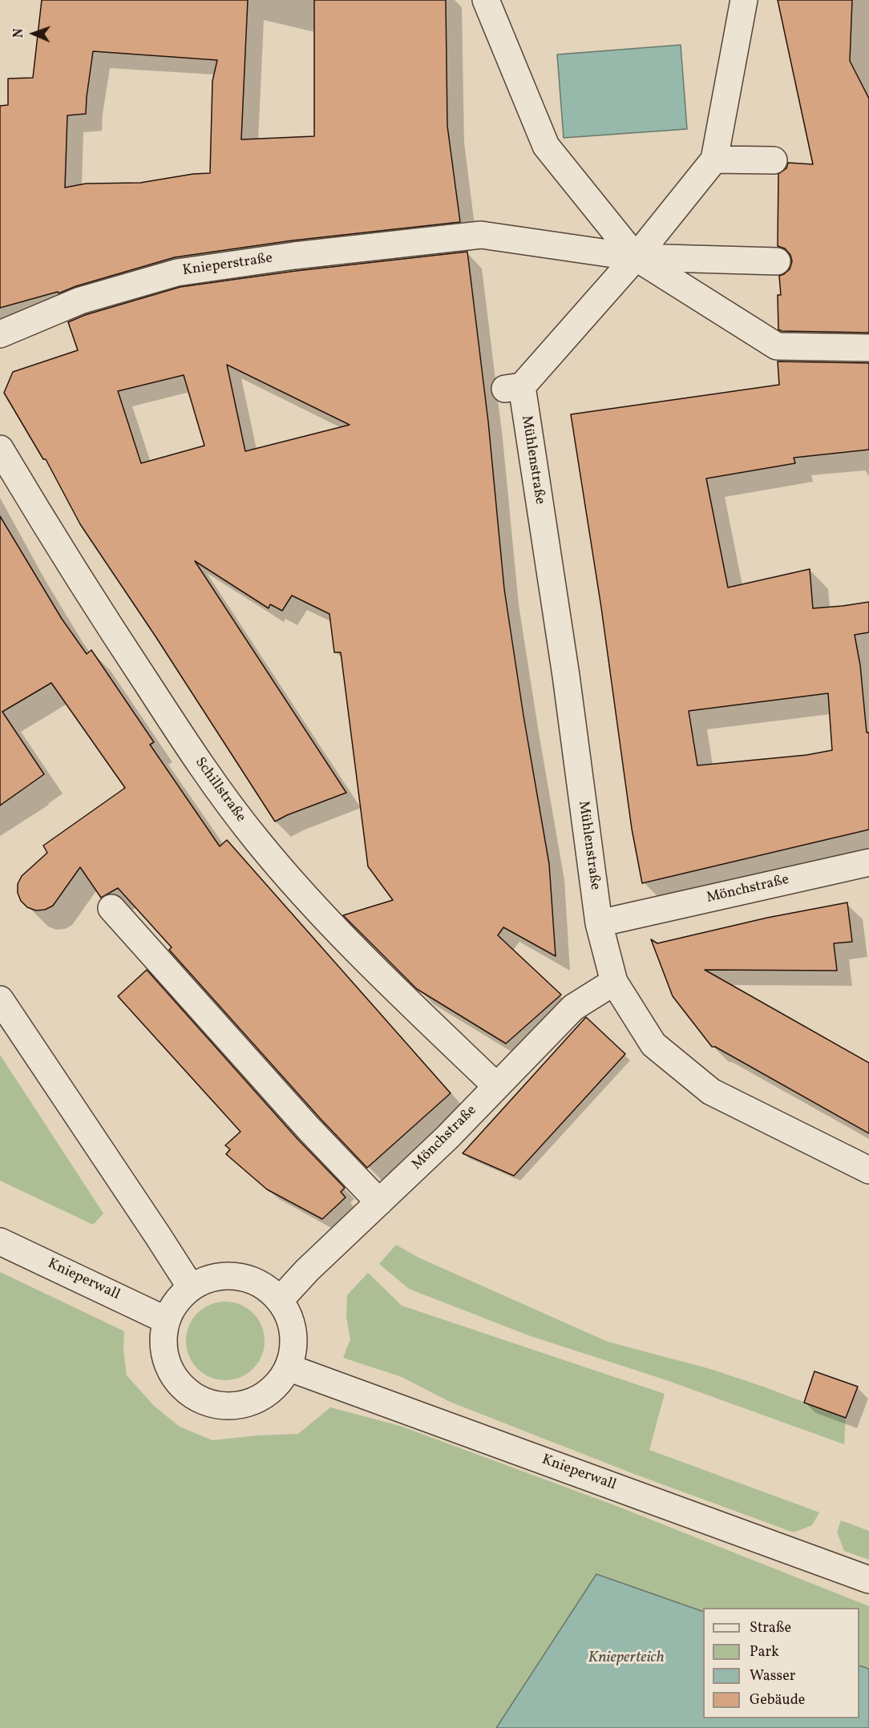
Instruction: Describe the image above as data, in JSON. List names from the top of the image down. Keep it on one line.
{"streets":{"street":["Knieperstraße","Mühlenstraße","Schillstraße","Mönchstraße","Knieperwall"]},"crossings":[["Knieperstraße","Mühlenstraße"],["Mühlenstraße","Mönchstraße"],["Schillstraße","Mönchstraße"],["Mönchstraße","Knieperwall"]],"water":["Knieperteich"],"legend":["Straße","Park","Wasser","Gebäude"],"north":"left"}
